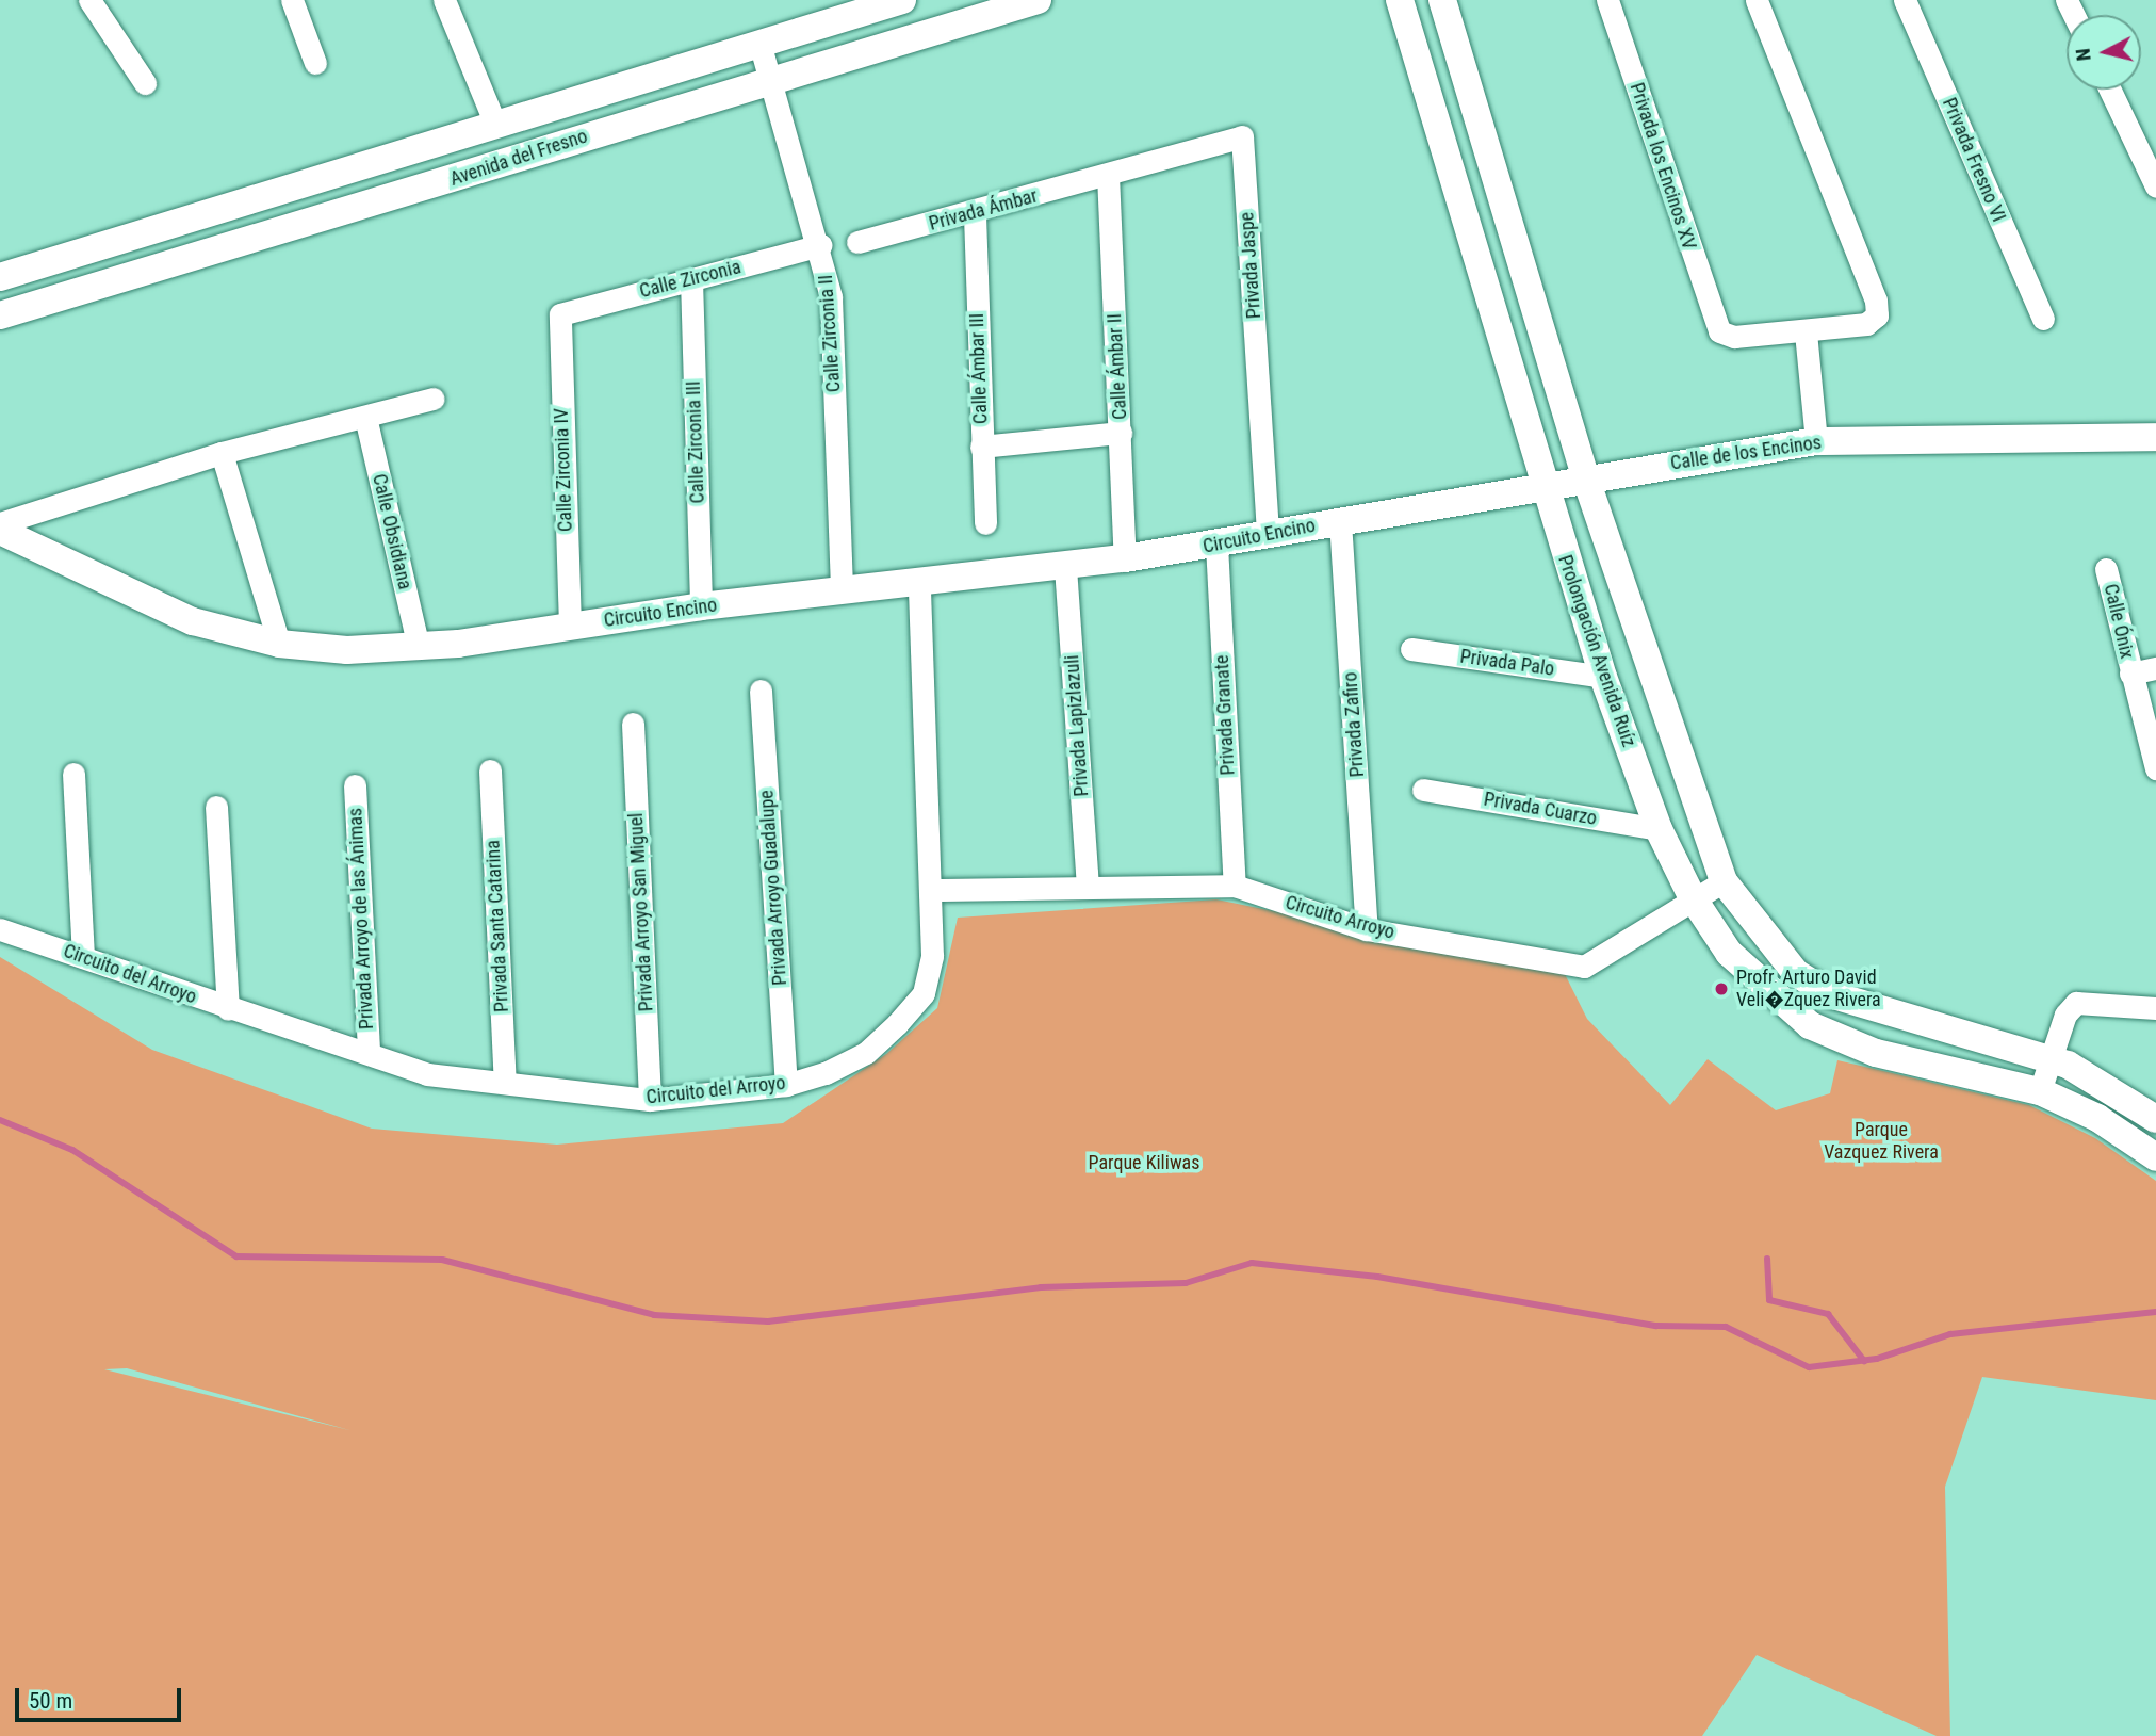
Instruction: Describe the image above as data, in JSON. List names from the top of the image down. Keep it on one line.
{"streets":{"street":["Avenida del Fresno","Privada Fresno VI","Privada los Encinos XV","Privada Ámbar","Privada Jaspe","Calle Zirconia","Calle Zirconia II","Calle Ámbar II","Calle Ámbar III","Calle Zirconia III","Calle de los Encinos","Calle Zirconia IV","Calle Obsidiana","Circuito Encino","Calle Ónix","Prolongación Avenida Ruíz","Privada Palo","Privada Granate","Privada Zafiro","Privada Lapizlazuli","Privada Cuarzo","Privada Arroyo Guadalupe","Privada Arroyo San Miguel","Circuito Arroyo","Privada Arroyo de las Ánimas","Privada Santa Catarina","Circuito del Arroyo"]},"crossings":[["Avenida del Fresno","Calle Zirconia II"],["Privada Ámbar","Privada Jaspe"],["Privada Ámbar","Calle Ámbar II"],["Privada Ámbar","Calle Ámbar III"],["Privada Jaspe","Calle Ámbar II"],["Privada Jaspe","Circuito Encino"],["Calle Zirconia","Calle Zirconia II"],["Calle Zirconia","Calle Zirconia III"],["Calle Zirconia","Calle Zirconia IV"],["Calle Zirconia II","Circuito Encino"],["Calle Ámbar II","Circuito Encino"],["Calle Zirconia III","Circuito Encino"],["Calle de los Encinos","Circuito Encino"],["Calle de los Encinos","Prolongación Avenida Ruíz"],["Calle de los Encinos","Privada Zafiro"],["Calle Zirconia IV","Circuito Encino"],["Calle Obsidiana","Circuito Encino"],["Circuito Encino","Privada Granate"],["Circuito Encino","Privada Zafiro"],["Circuito Encino","Privada Lapizlazuli"],["Circuito Encino","Circuito del Arroyo"],["Prolongación Avenida Ruíz","Privada Palo"],["Prolongación Avenida Ruíz","Privada Cuarzo"],["Prolongación Avenida Ruíz","Circuito Arroyo"],["Privada Granate","Circuito Arroyo"],["Privada Zafiro","Circuito Arroyo"],["Privada Lapizlazuli","Circuito Arroyo"],["Privada Arroyo Guadalupe","Circuito del Arroyo"],["Privada Arroyo San Miguel","Circuito del Arroyo"],["Circuito Arroyo","Circuito del Arroyo"],["Privada Arroyo de las Ánimas","Circuito del Arroyo"],["Privada Santa Catarina","Circuito del Arroyo"]],"parks":["Parque Vazquez Rivera","Parque Kiliwas"],"places":["Profr. Arturo David Veli�Zquez Rivera"],"scale_bar":"50 m","north":"left"}
